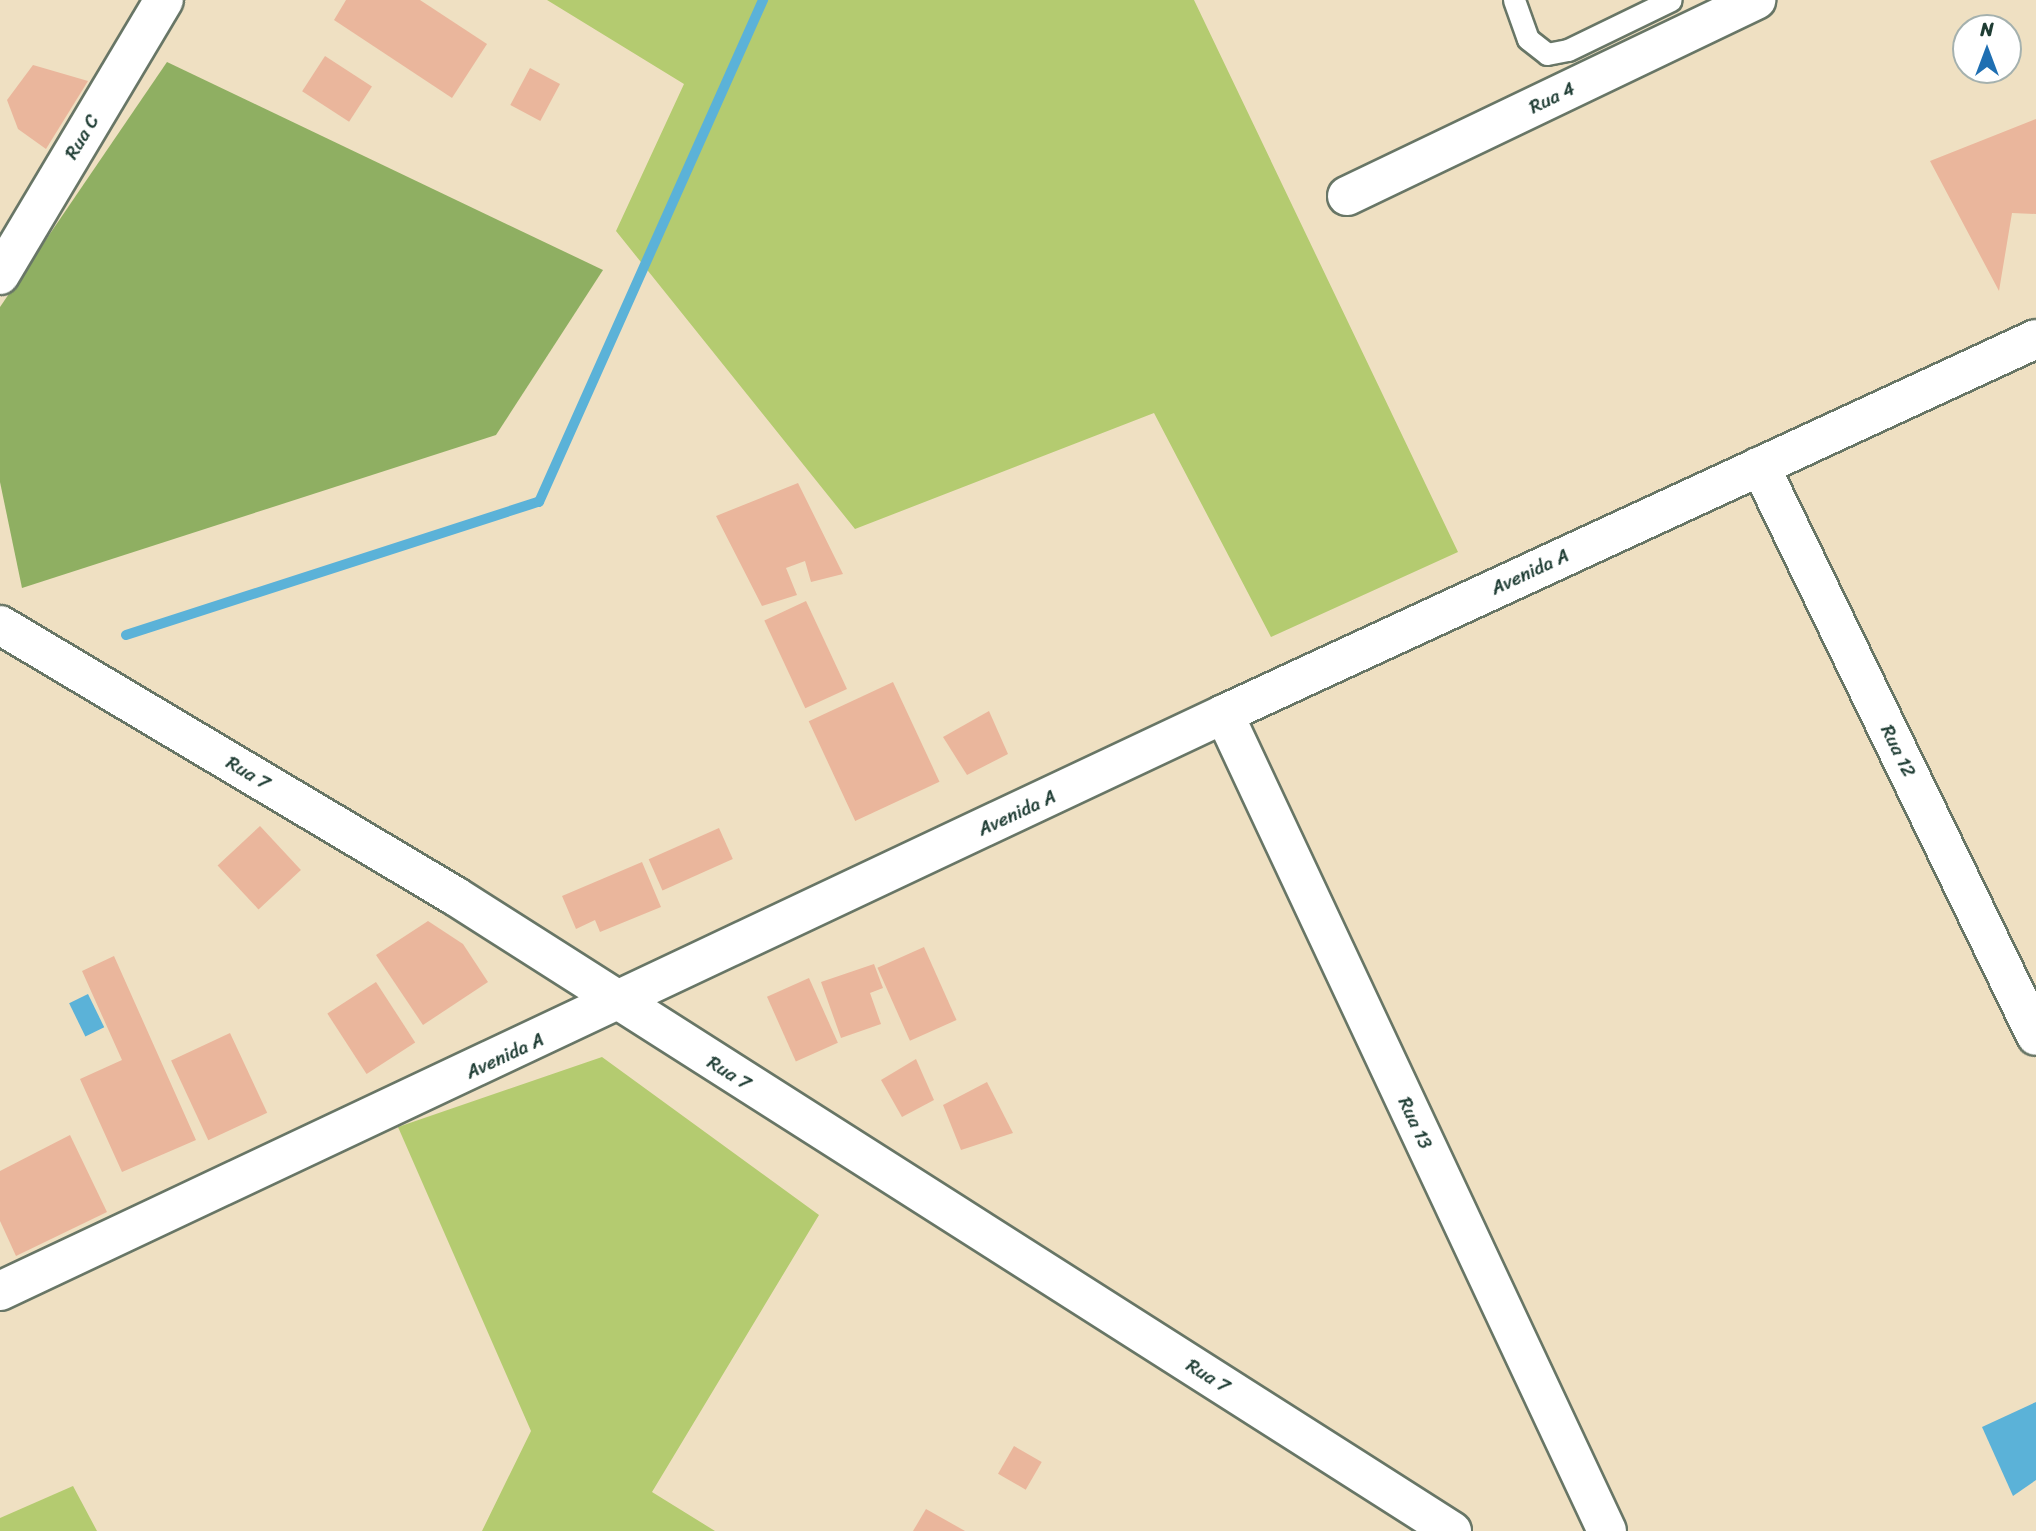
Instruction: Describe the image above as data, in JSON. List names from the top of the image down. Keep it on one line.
{"streets":{"street":["Rua 4","Rua C","Avenida A","Rua 12","Rua 7","Rua 13"]},"crossings":[["Avenida A","Rua 12"],["Avenida A","Rua 7"],["Avenida A","Rua 13"]],"north":"top"}
